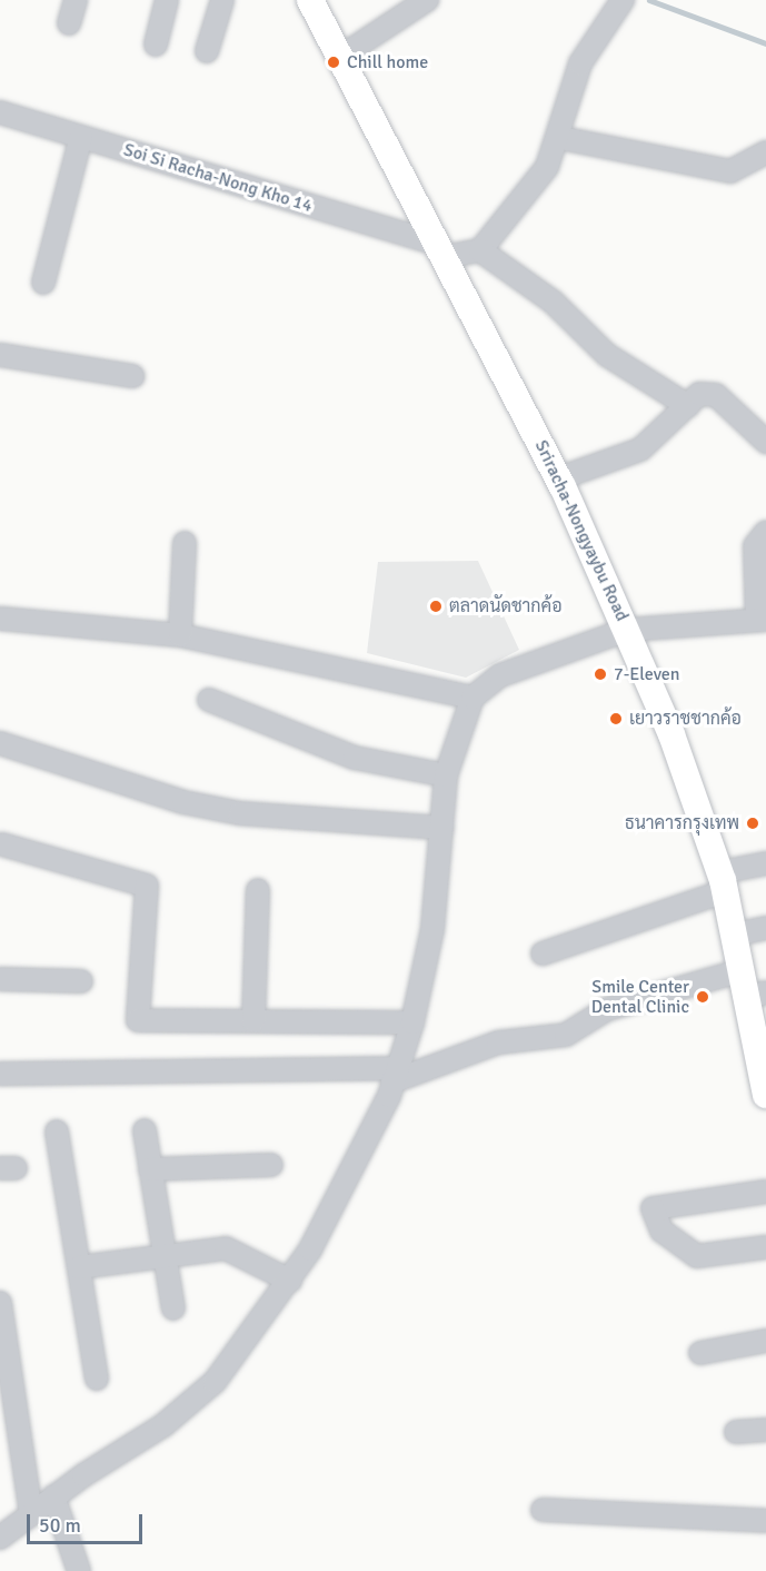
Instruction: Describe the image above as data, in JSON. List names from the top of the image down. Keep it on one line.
{"streets":{"main road":["Sriracha-Nongyaybu Road"],"street":["Soi Si Racha-Nong Kho 14"]},"crossings":[["Soi Si Racha-Nong Kho 14","Sriracha-Nongyaybu Road"]],"places":["Chill home","ตลาดนัดชากค้อ","7-Eleven","เยาวราชชากค้อ","ธนาคารกรุงเทพ","Smile Center Dental Clinic"],"scale_bar":"50 m"}
